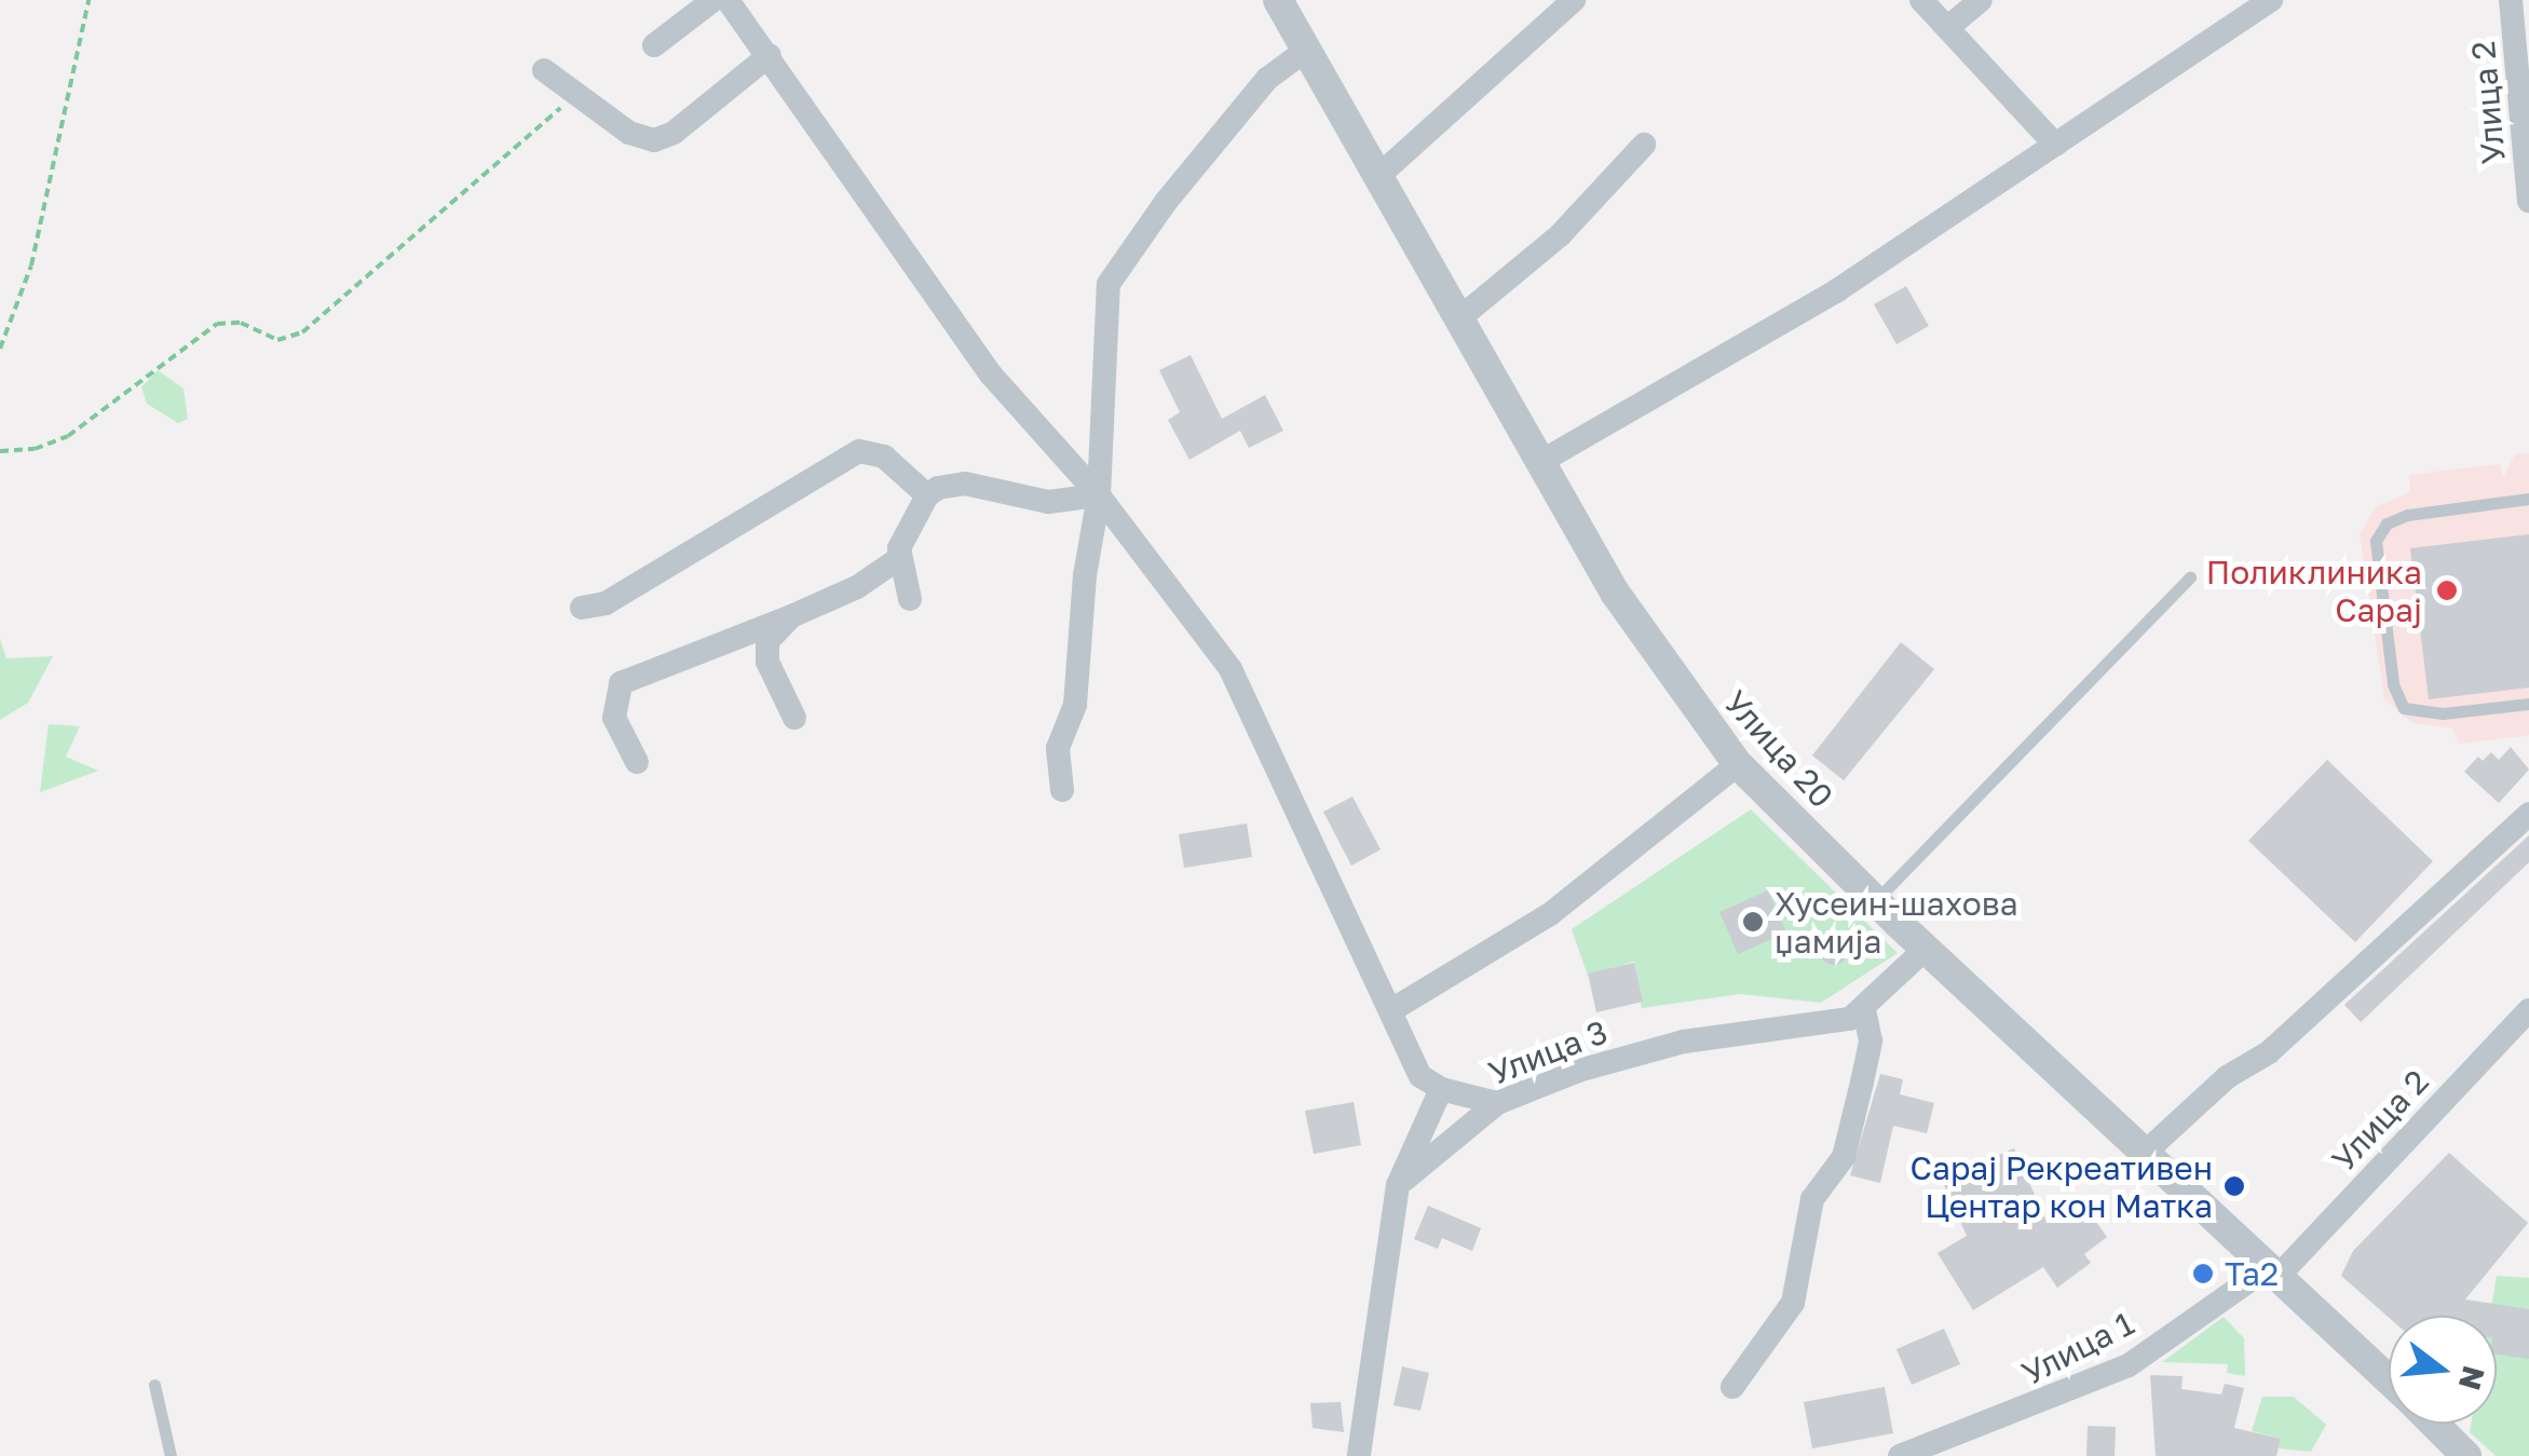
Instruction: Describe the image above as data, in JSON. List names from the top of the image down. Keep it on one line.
{"streets":{"street":["Улица 2","Улица 20","Улица 3","Улица 1"]},"crossings":[["Улица 2","Улица 20"],["Улица 2","Улица 1"],["Улица 20","Улица 3"],["Улица 20","Улица 1"]],"places":["Поликлиника Сарај","Хусеин-шахова џамија","Сарај Рекреативен Центар кон Матка","Ta2"],"north":"right"}
